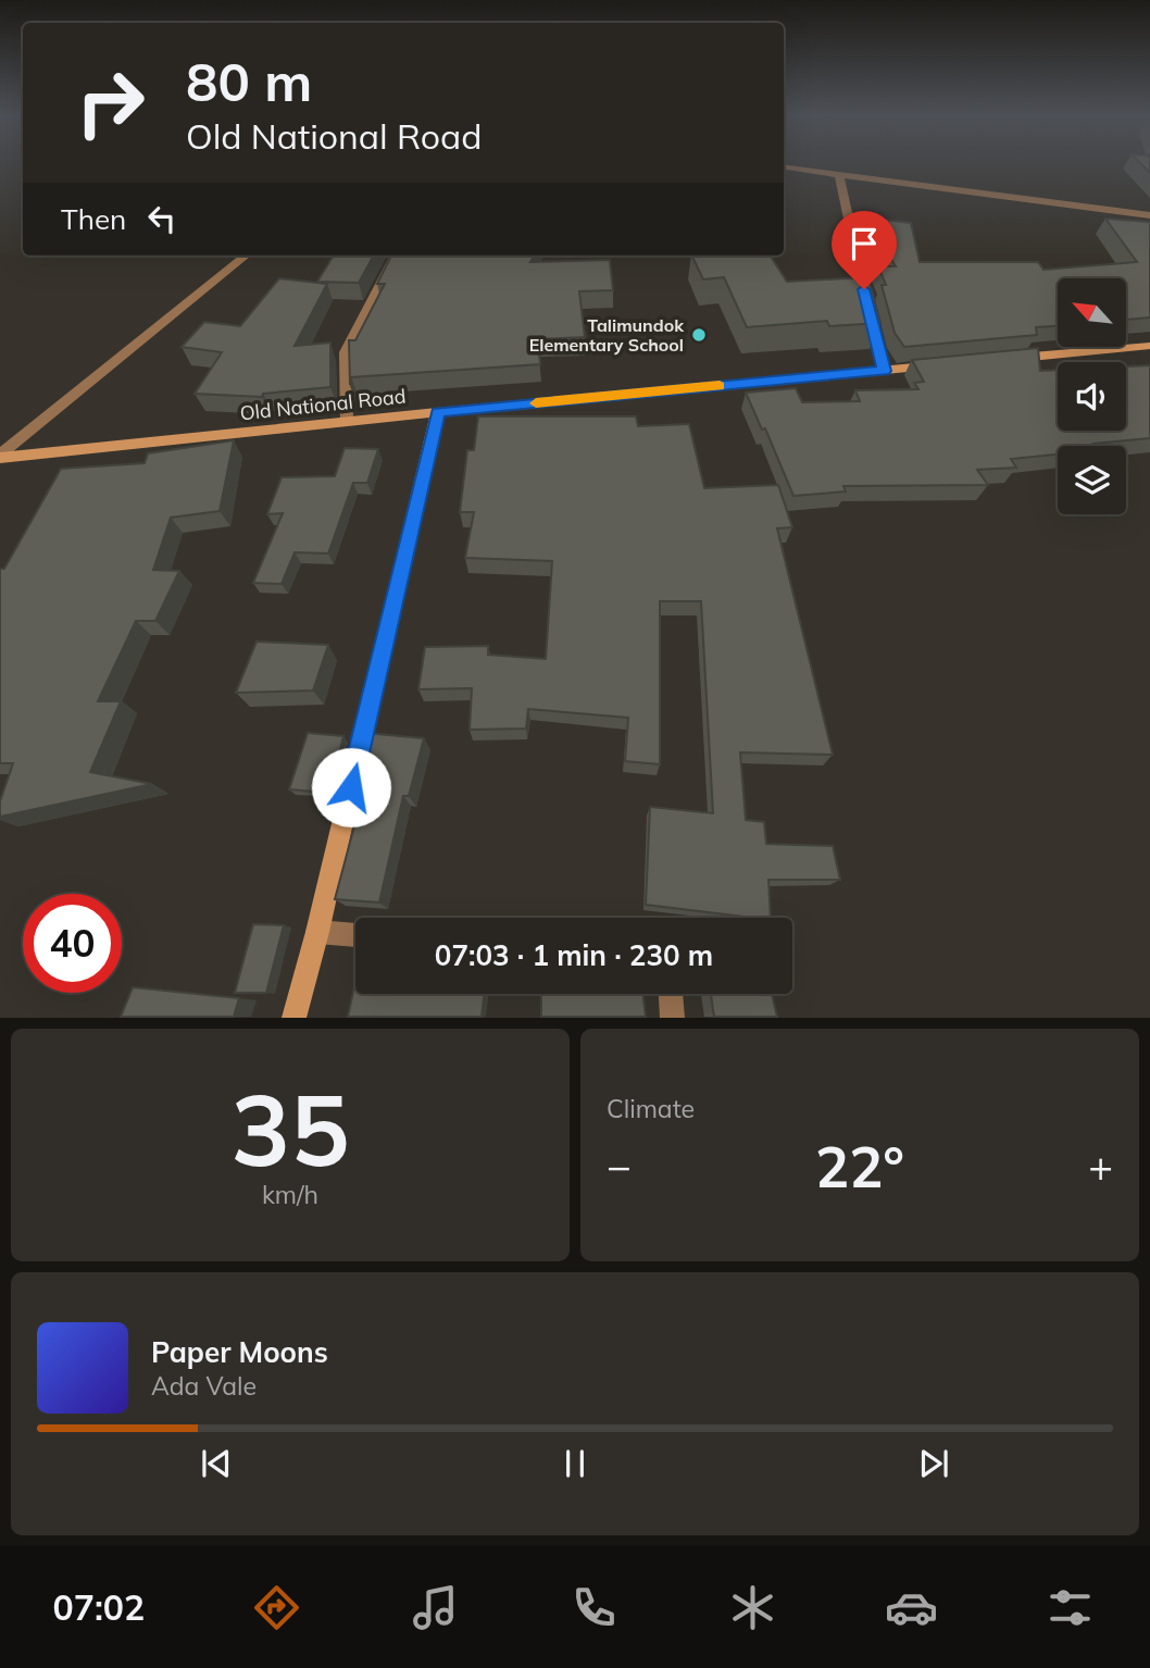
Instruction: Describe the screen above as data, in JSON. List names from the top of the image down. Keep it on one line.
{"streets":{"main road":["Old National Road"]},"places":["Talimundok Elementary School"],"north":"top left","page":{"turn":["80 m","Old National Road"],"then":"Then","limit":"40","trip":"07:03 · 1 min · 230 m","tile":[["35","km/h"],"Climate"],"heat":["−","22°","+"],"song":["Paper Moons","Ada Vale"],"tabs":"07:02"}}
